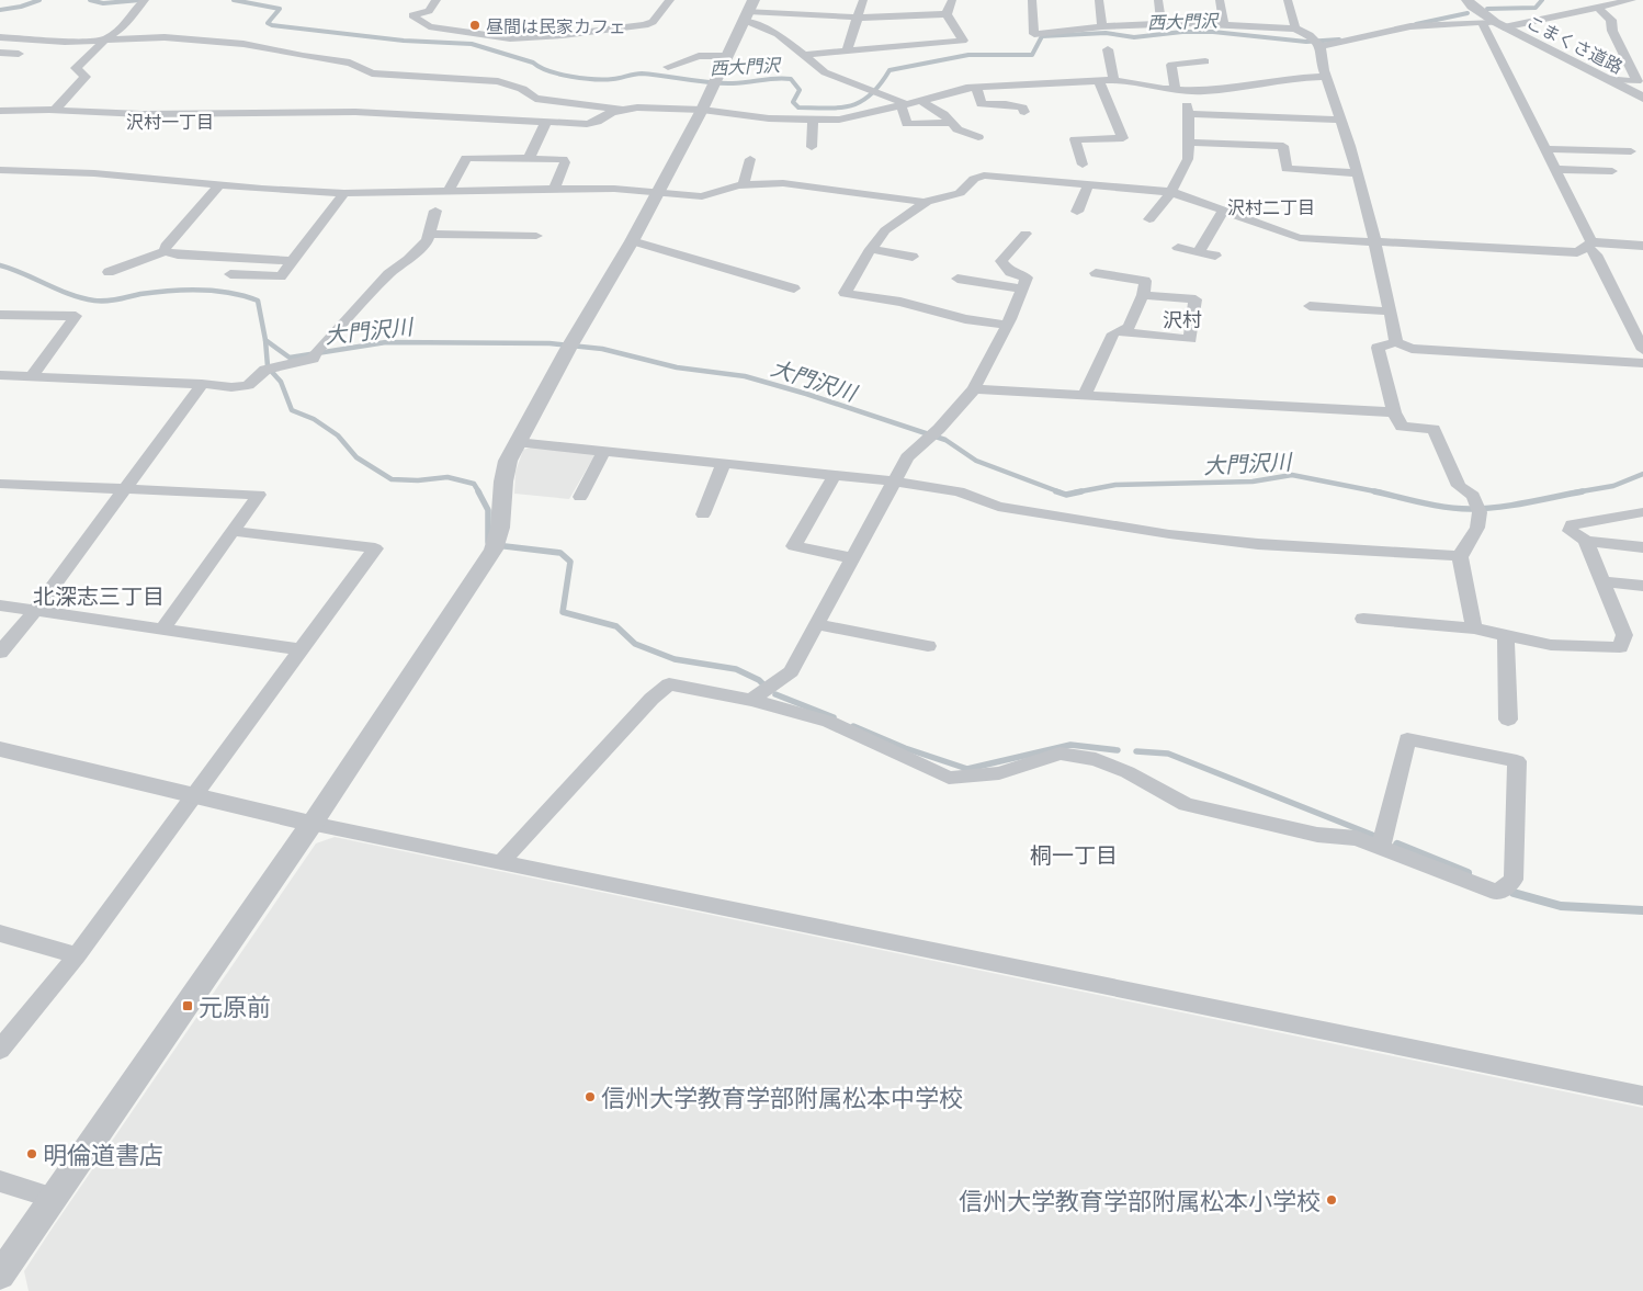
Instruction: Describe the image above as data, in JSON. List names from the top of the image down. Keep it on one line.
{"streets":{"street":["こまくさ道路"]},"districts":["沢村一丁目","沢村二丁目","沢村","北深志三丁目","桐一丁目"],"water":["西大門沢","大門沢川"],"places":{"other":["昼間は民家カフェ","信州大学教育学部附属松本中学校","明倫道書店","信州大学教育学部附属松本小学校"],"transit":["元原前"]}}
